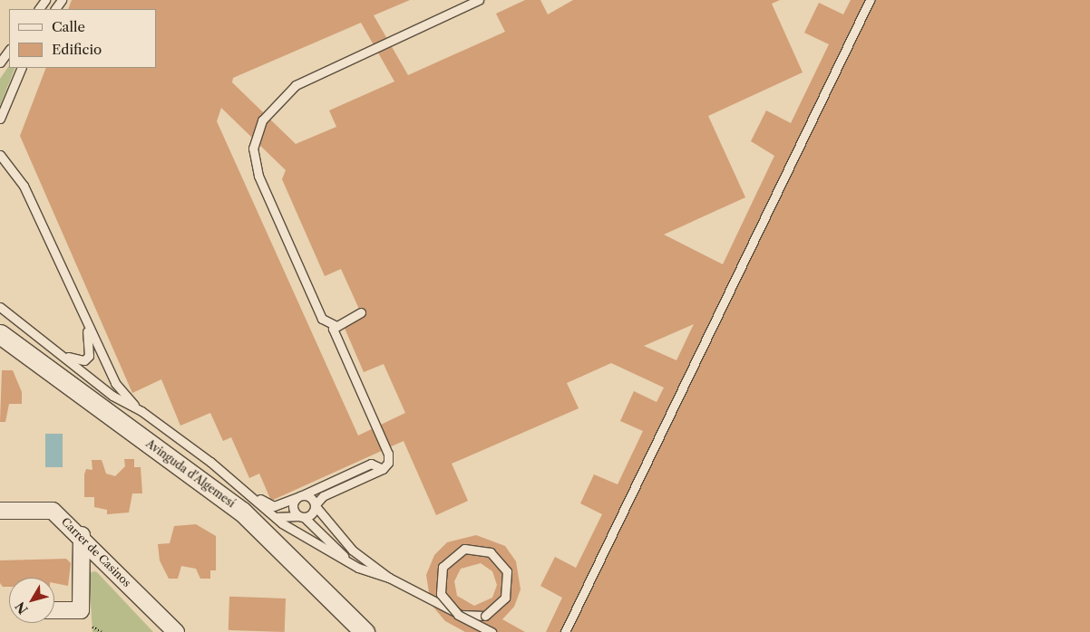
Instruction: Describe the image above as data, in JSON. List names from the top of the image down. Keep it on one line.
{"streets":{"street":["Avinguda d'Algemesí","Carrer de Casinos"]},"legend":["Calle","Edificio"],"north":"bottom left"}
